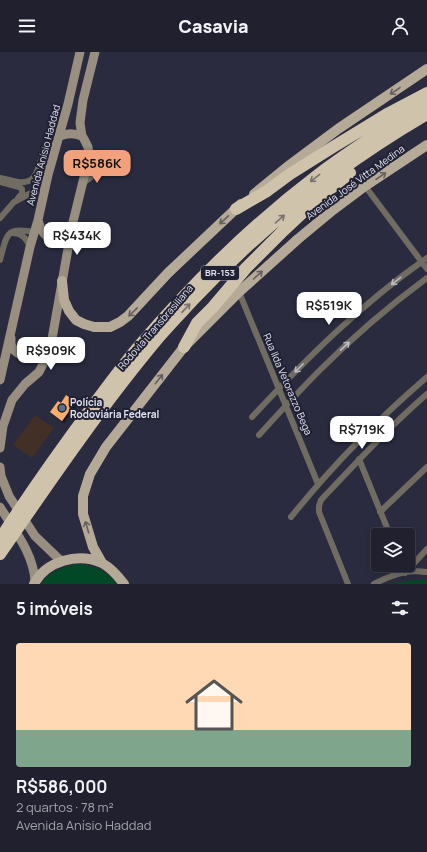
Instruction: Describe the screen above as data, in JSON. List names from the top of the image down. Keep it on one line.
{"streets":{"highway":["BR-153","Rodovia Transbrasiliana"],"main road":["Avenida Anísio Haddad","Avenida José Vitta Medina"],"street":["Rua Ilda Vetorazzo Bega"]},"crossings":[["Avenida José Vitta Medina","Rua Ilda Vetorazzo Bega"]],"places":["Polícia Rodoviária Federal"],"page":{"header":"Casavia","price":["R$586K","R$434K","R$519K","R$909K","R$719K"],"heading":"5 imóveis","list":[{"name":"R$586,000","note":"2 quartos · 78 m² · Avenida Anísio Haddad"}]}}
